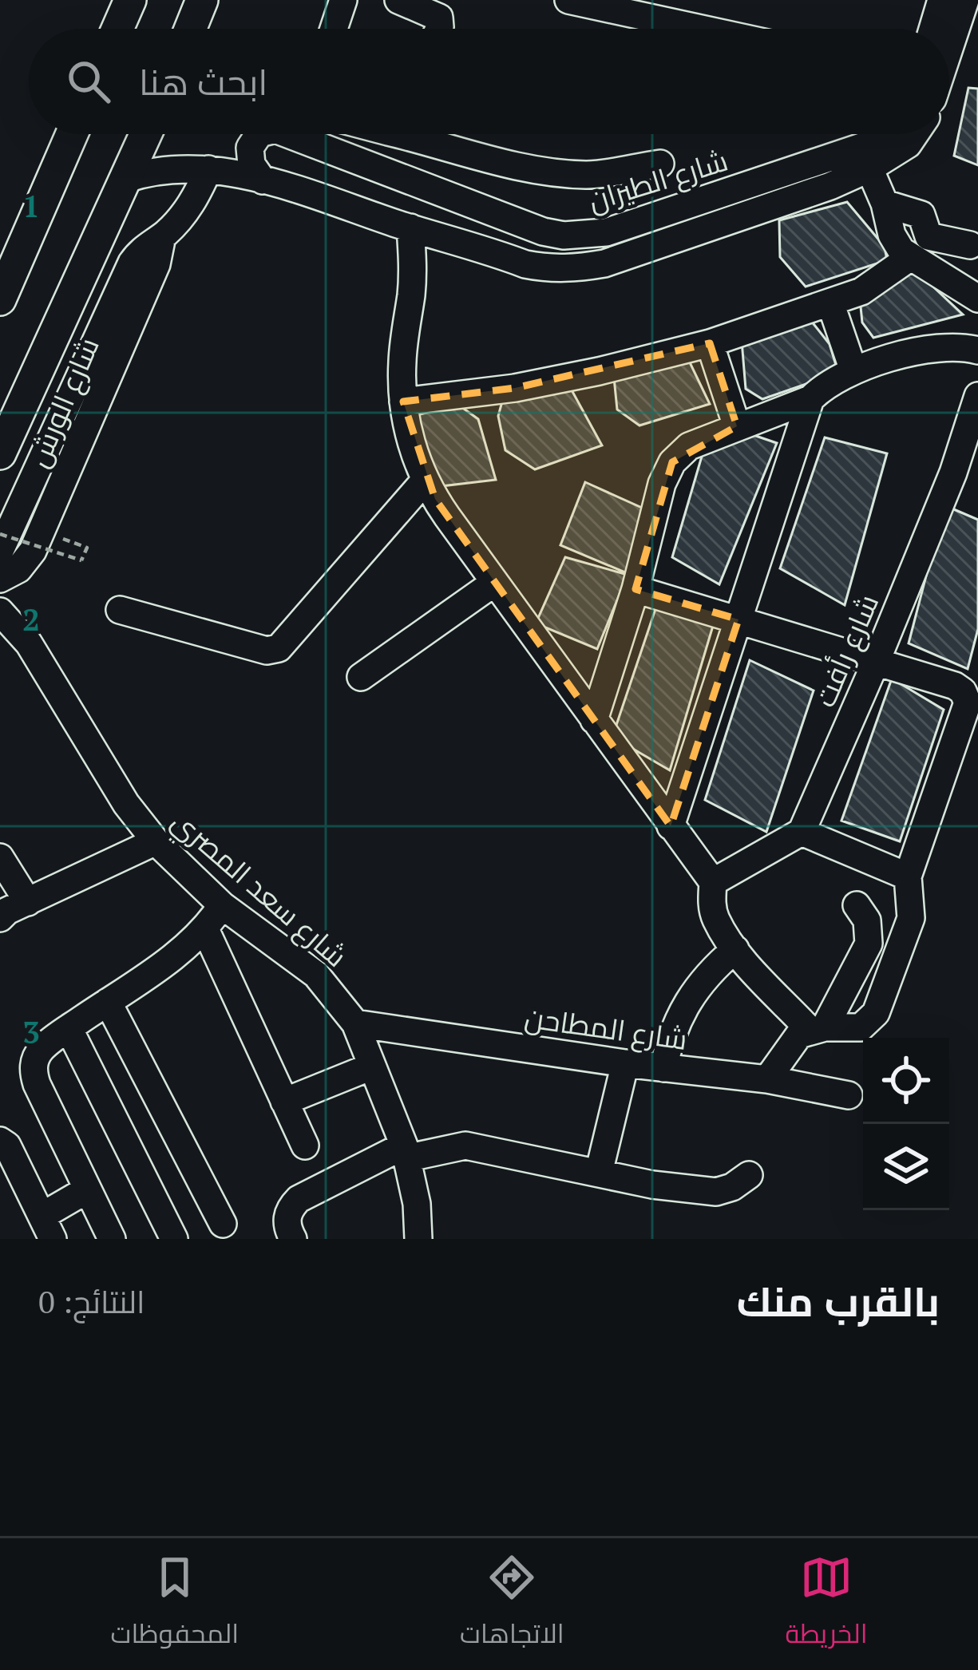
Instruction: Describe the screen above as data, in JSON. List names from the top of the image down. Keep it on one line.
{"streets":{"street":["شارع الطيران","شارع الورش","شارع رأفت","شارع سعد المصري","شارع المطاحن"]},"crossings":[["شارع الطيران","شارع الورش"],["شارع سعد المصري","شارع المطاحن"]],"page":{"search":"ابحث هنا","heading":["بالقرب منك","النتائج: 0"],"nav":["الخريطة","الاتجاهات","المحفوظات"]},"grid":{"rows":["1","2","3"]}}
